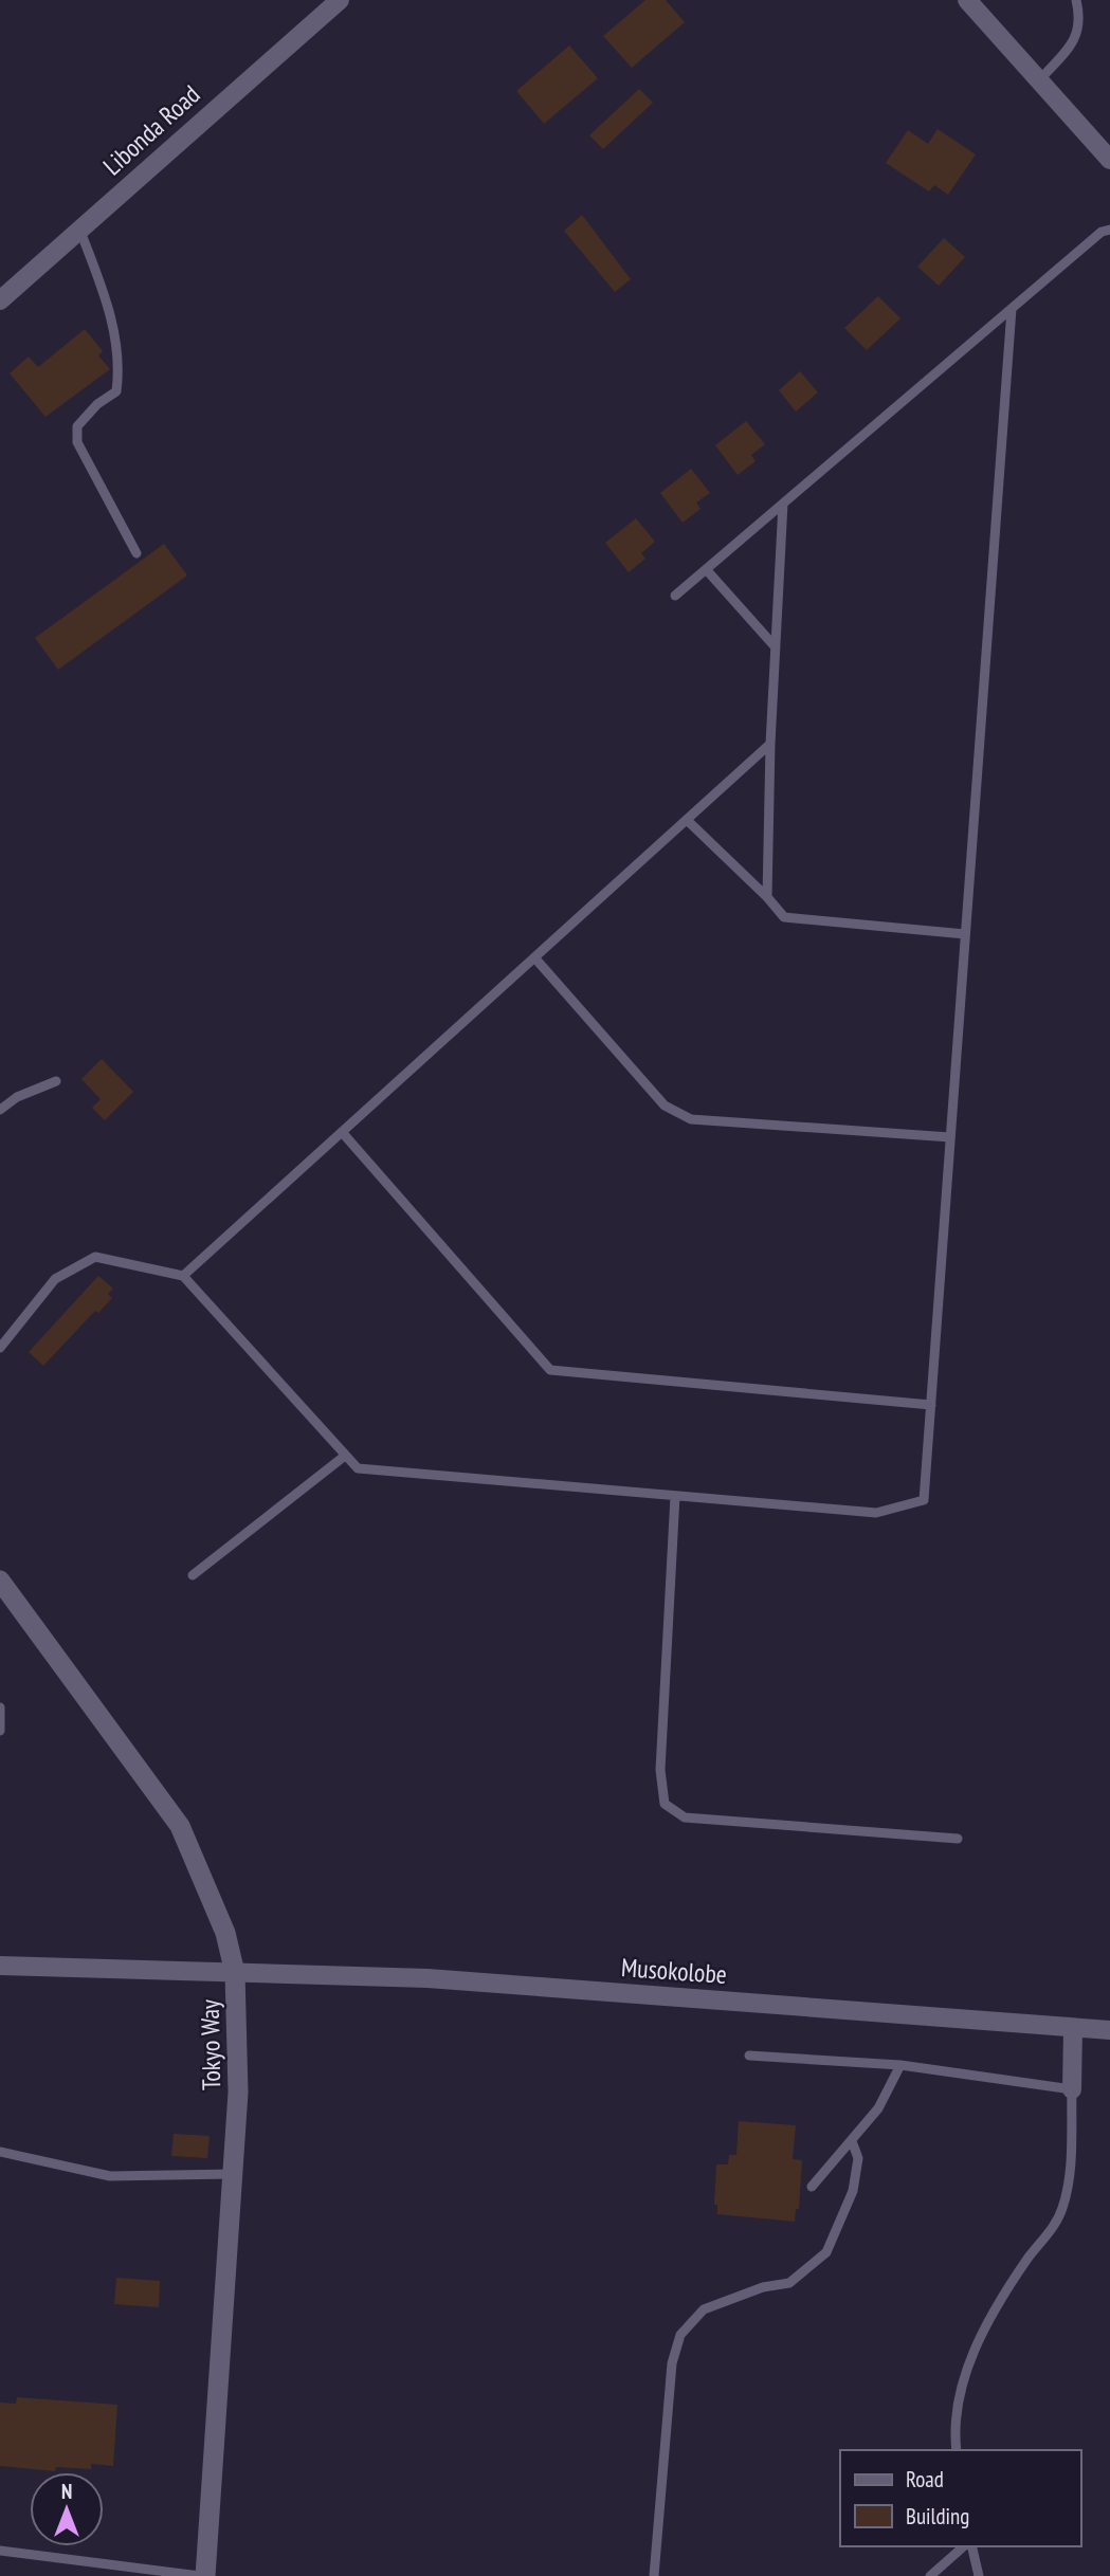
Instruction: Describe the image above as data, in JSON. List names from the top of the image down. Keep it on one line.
{"streets":{"street":["Libonda Road","Musokolobe","Tokyo Way"]},"crossings":[["Musokolobe","Tokyo Way"]],"legend":["Road","Building"],"north":"top"}
